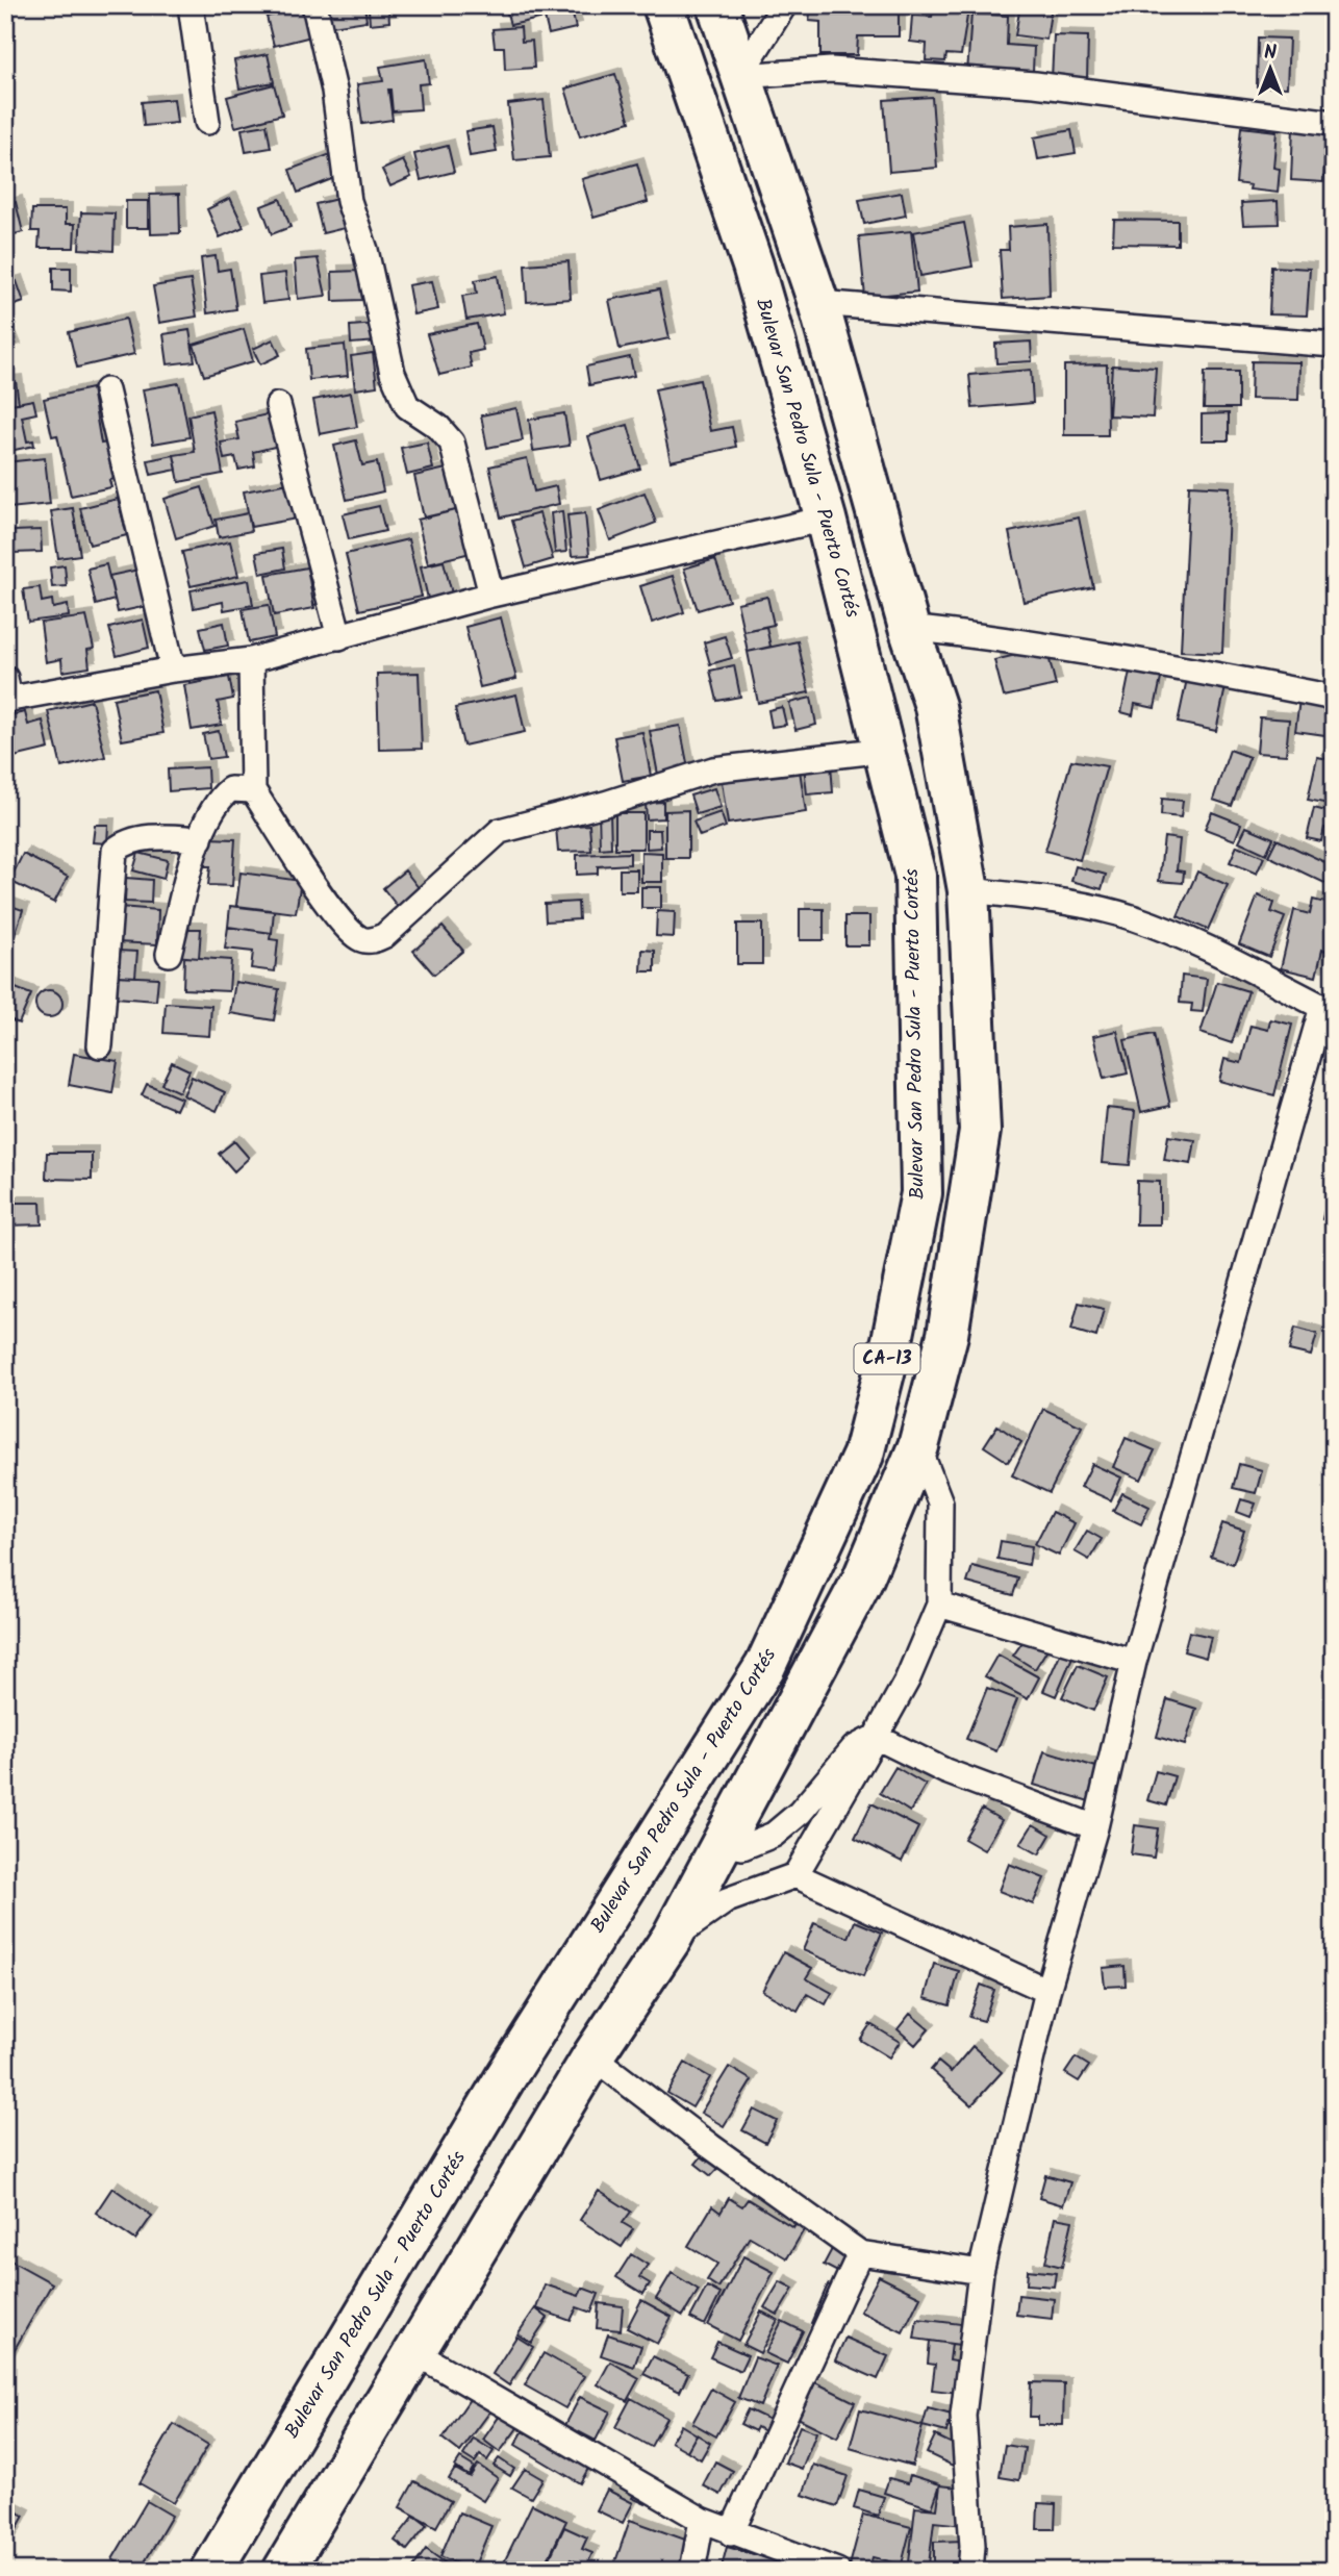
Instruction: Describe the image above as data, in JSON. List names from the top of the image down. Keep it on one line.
{"streets":{"highway":["Bulevar San Pedro Sula - Puerto Cortés","CA-13"]},"north":"top"}
